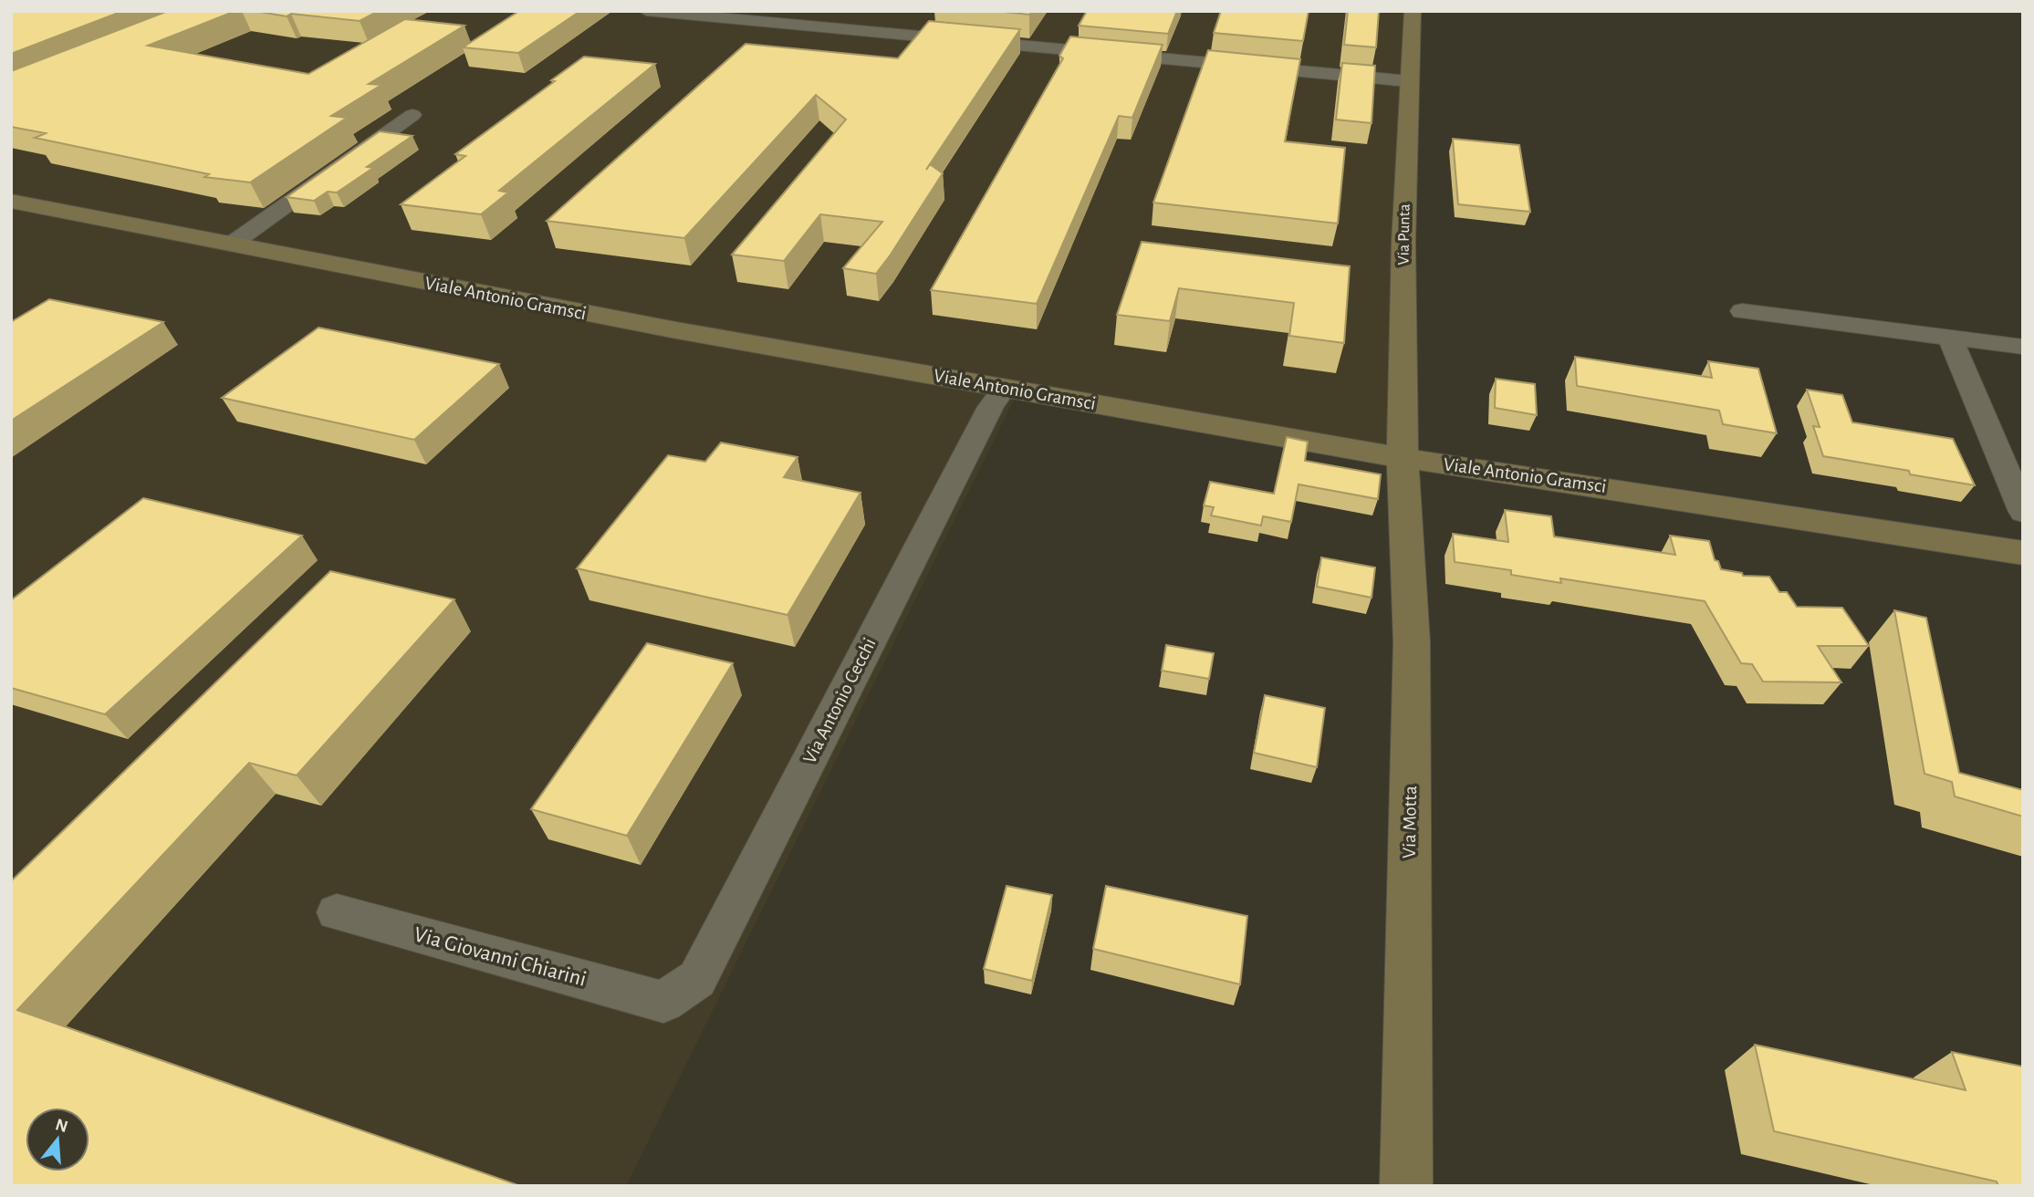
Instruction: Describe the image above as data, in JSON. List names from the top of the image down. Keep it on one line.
{"streets":{"street":["Via Punta","Viale Antonio Gramsci","Via Antonio Cecchi","Via Motta","Via Giovanni Chiarini"]},"crossings":[["Via Punta","Viale Antonio Gramsci"],["Via Punta","Via Motta"],["Viale Antonio Gramsci","Via Antonio Cecchi"],["Viale Antonio Gramsci","Via Motta"],["Via Antonio Cecchi","Via Giovanni Chiarini"]],"north":"top"}
